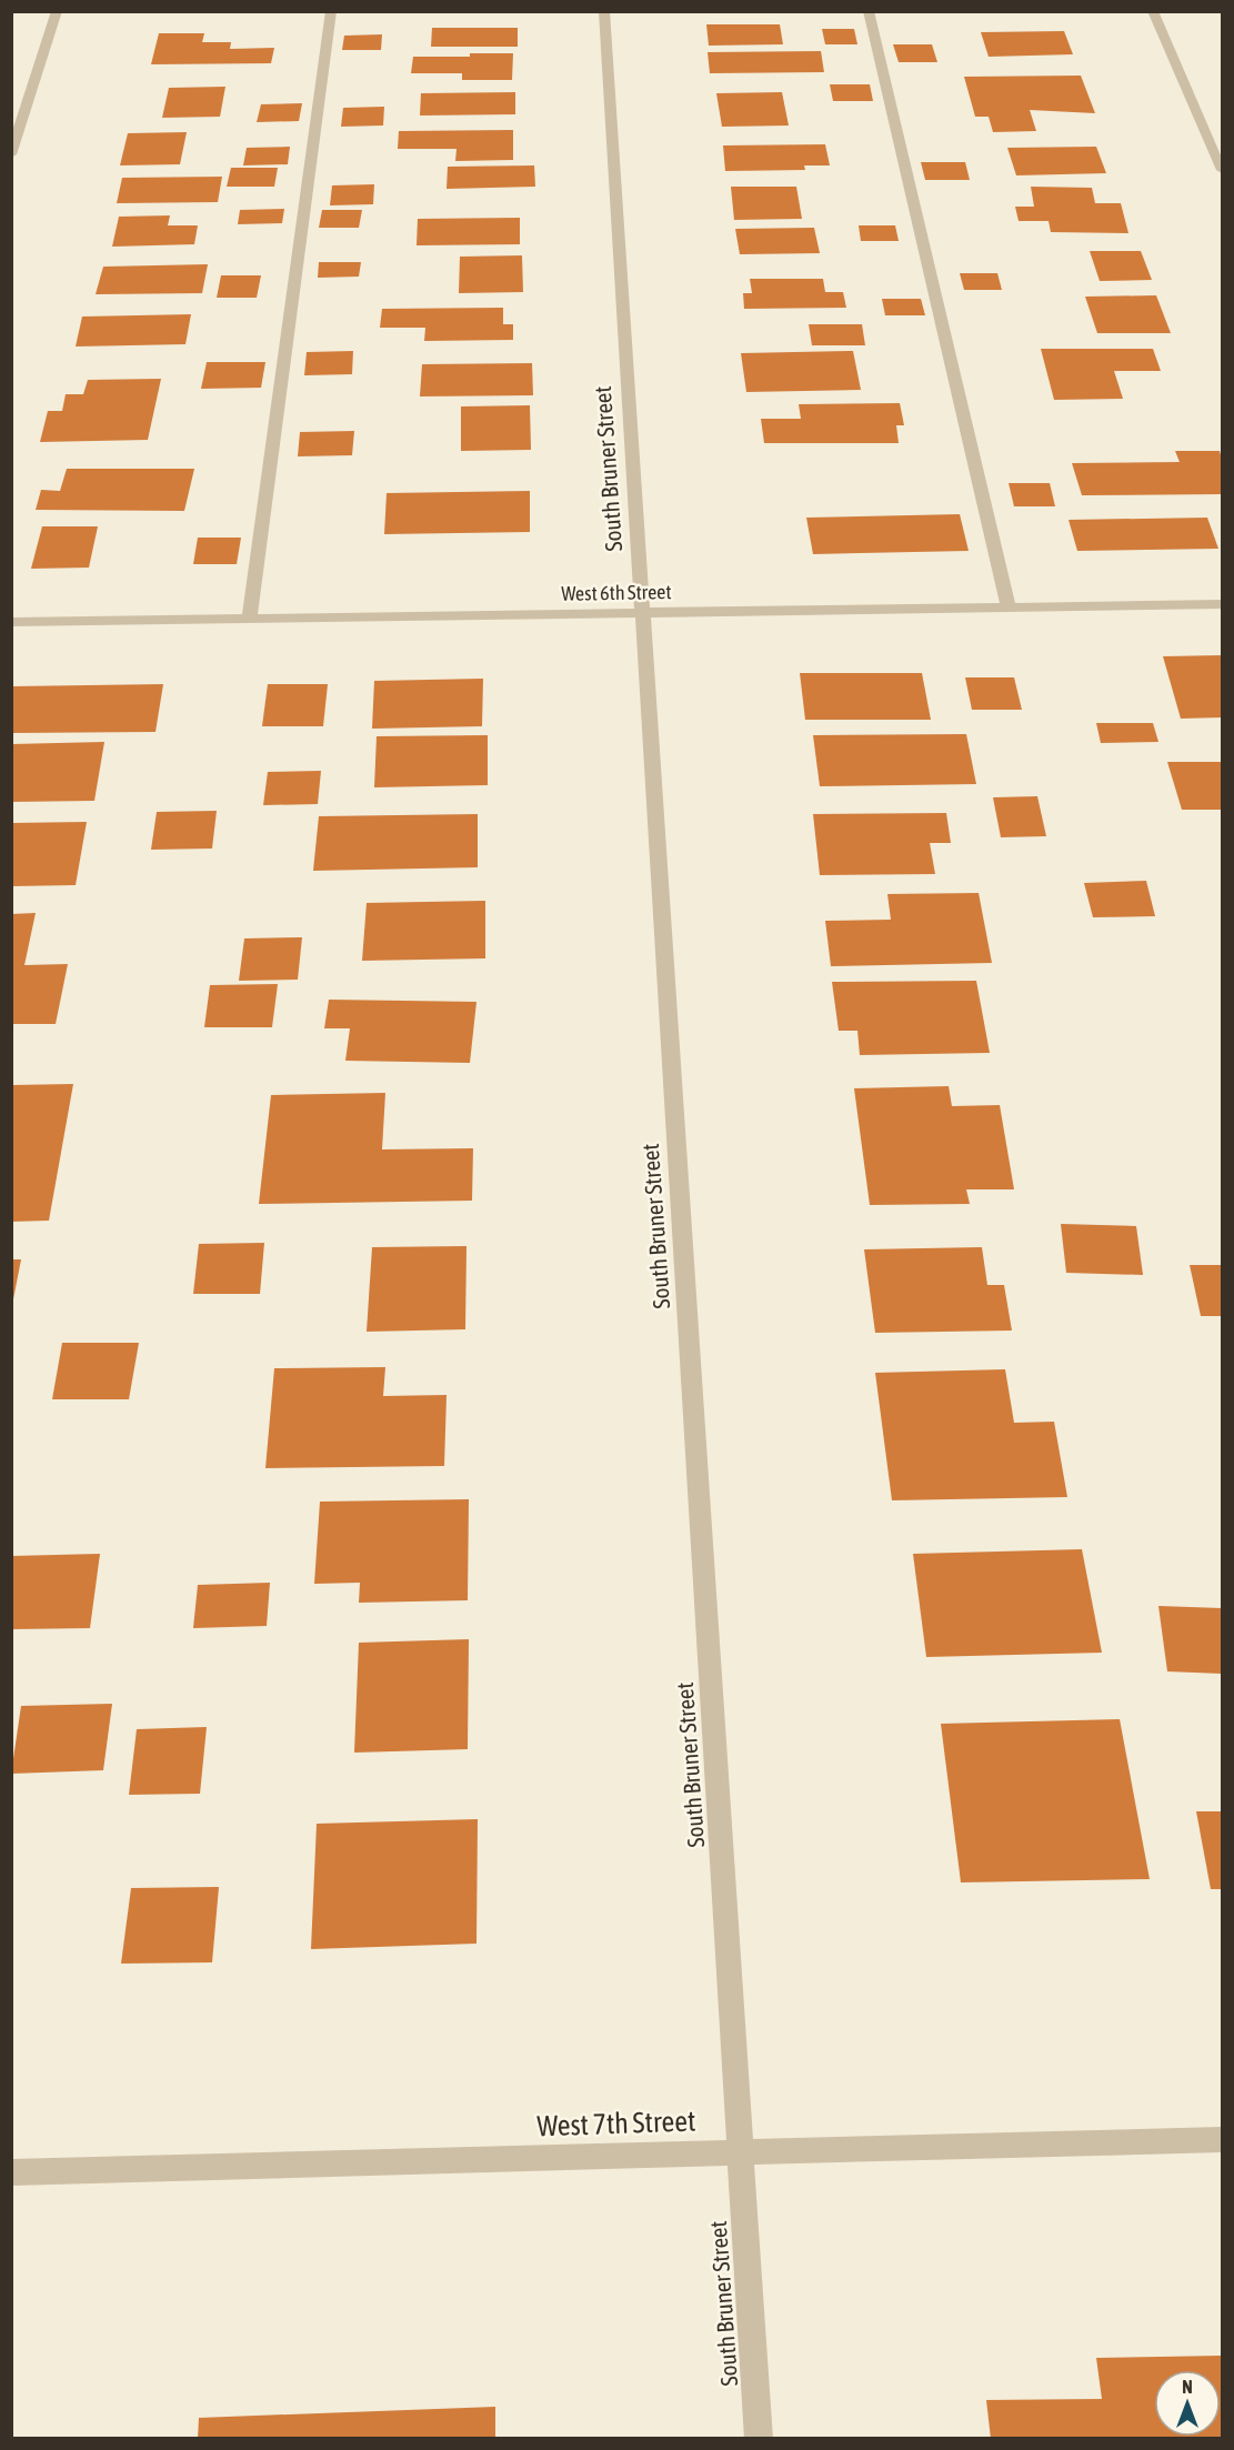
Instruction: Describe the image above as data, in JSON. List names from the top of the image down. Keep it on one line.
{"streets":{"street":["South Bruner Street","West 6th Street","West 7th Street"]},"crossings":[["South Bruner Street","West 6th Street"],["South Bruner Street","West 7th Street"]],"north":"top"}
